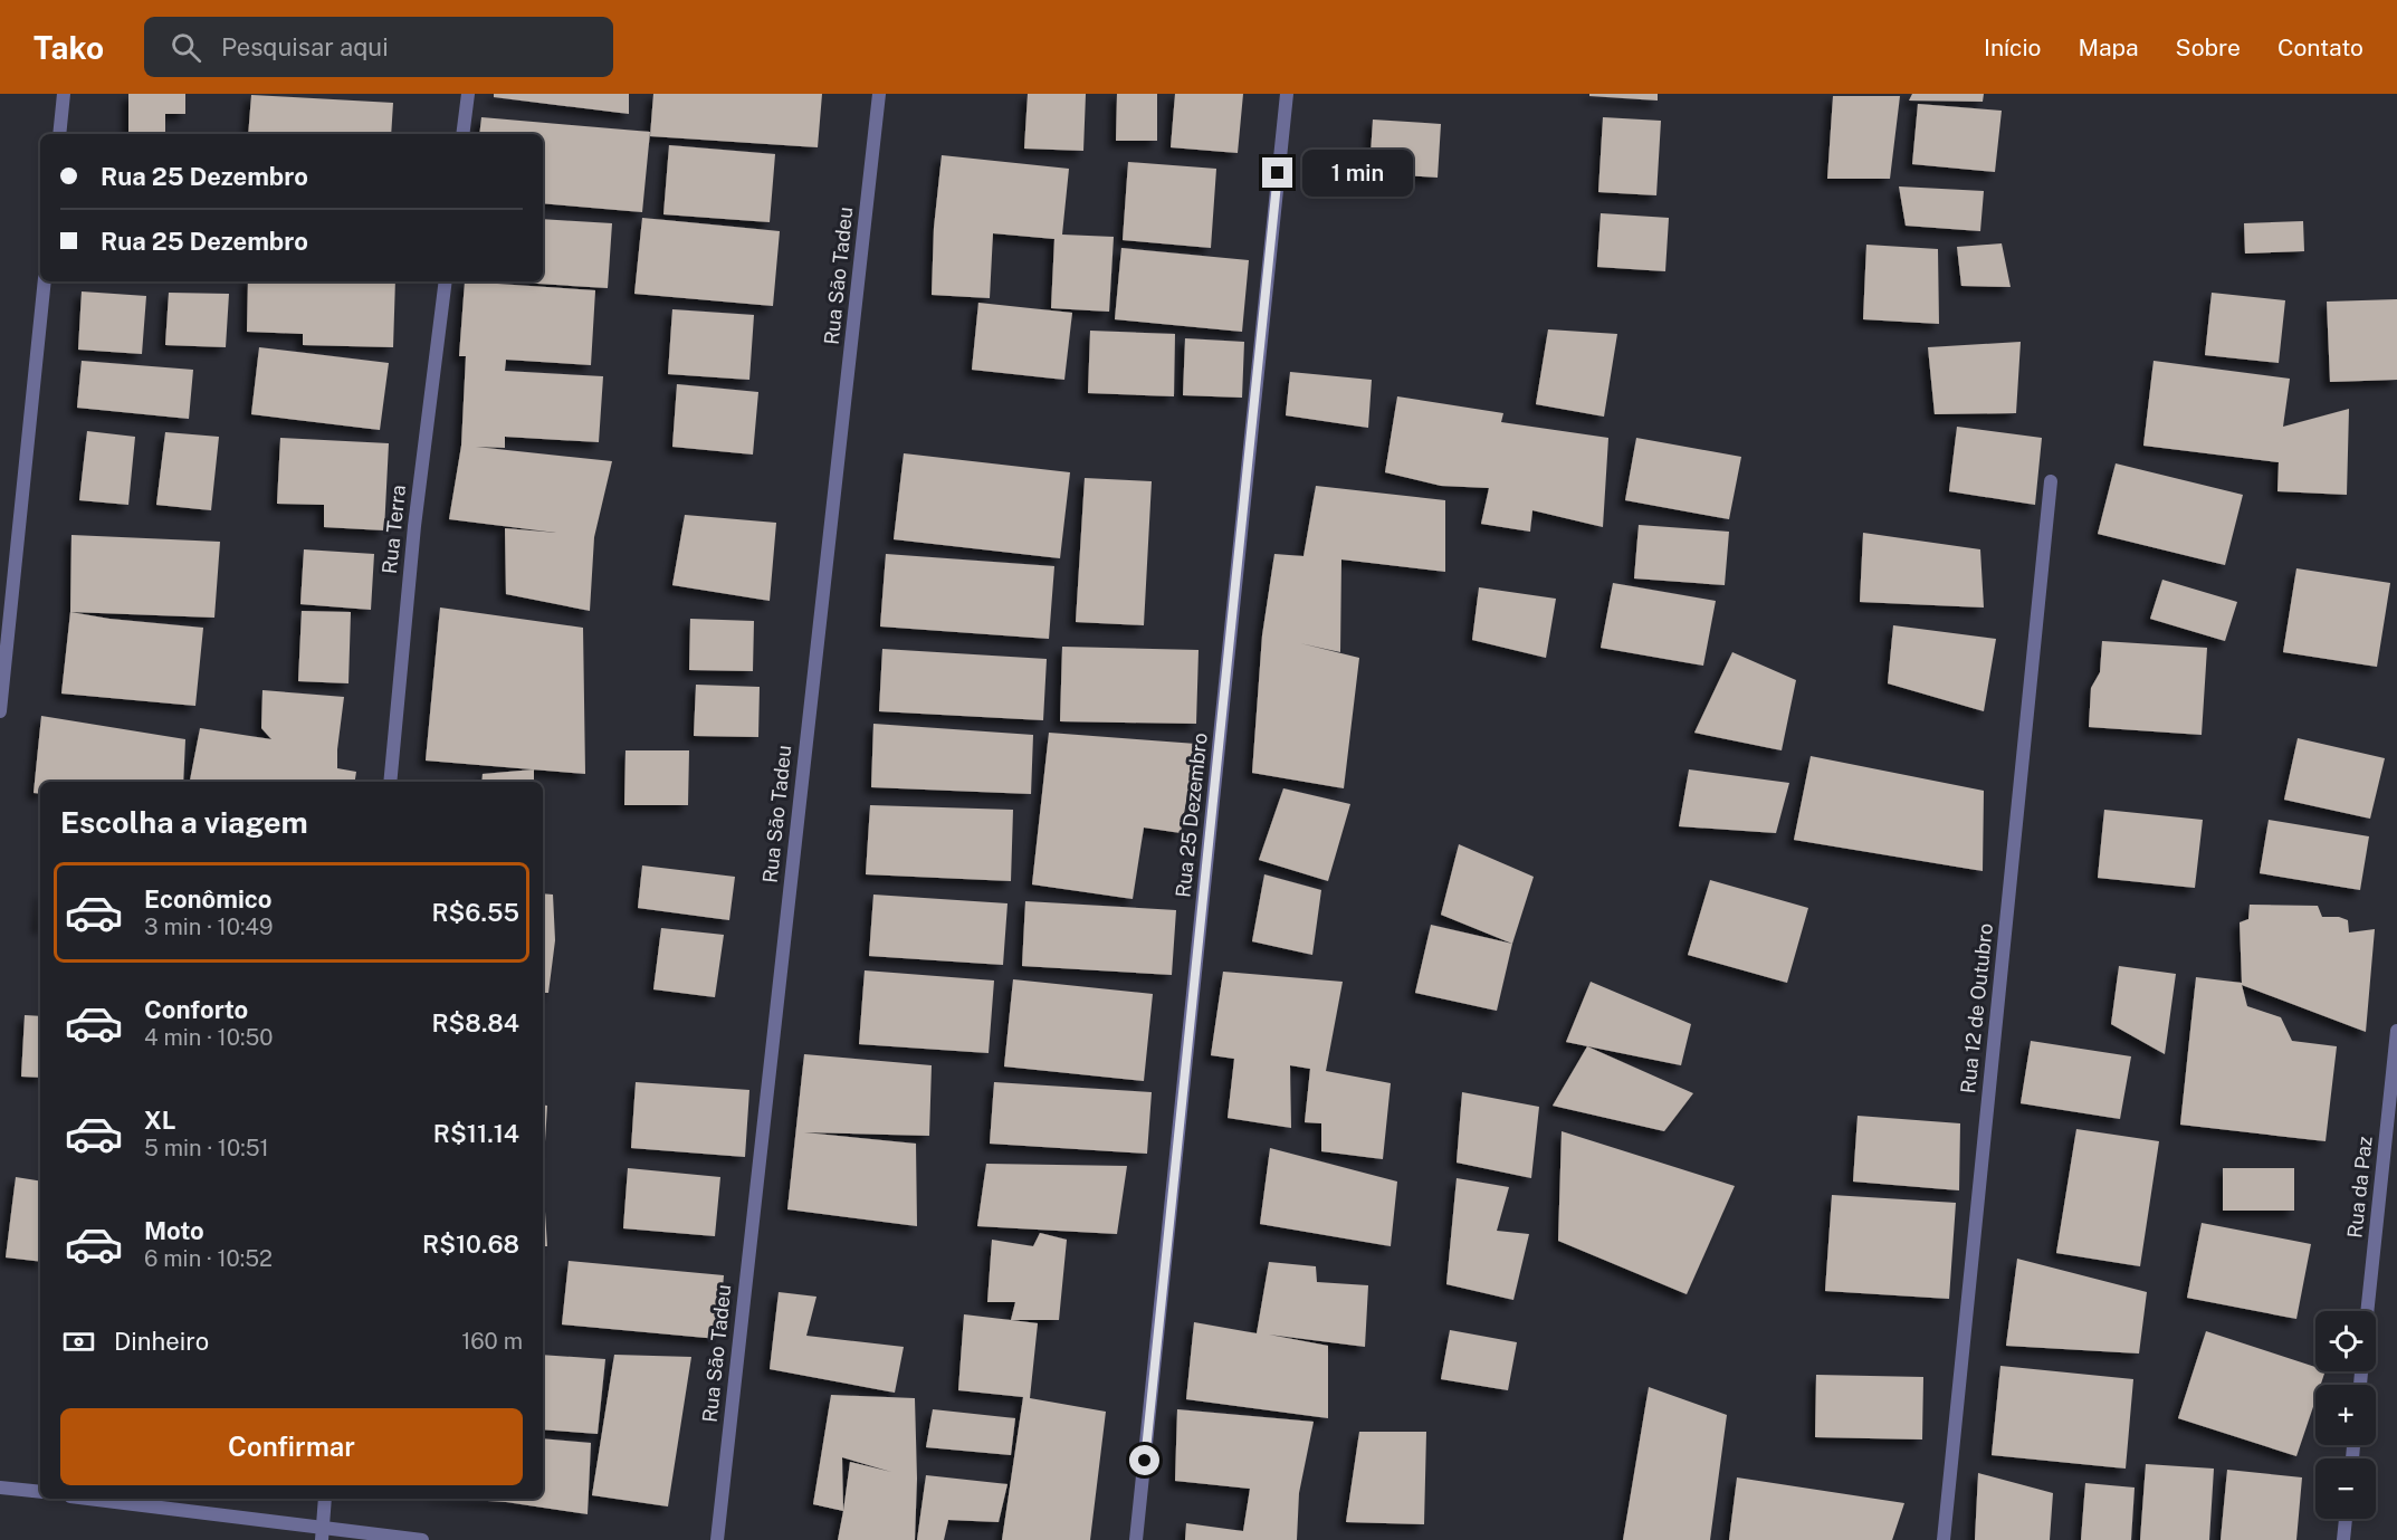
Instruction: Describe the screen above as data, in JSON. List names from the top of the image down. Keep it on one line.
{"streets":{"street":["Rua São Tadeu","Rua Terra","Rua 25 Dezembro","Rua 12 de Outubro","Rua da Paz"]},"page":{"header":"Tako","search":"Pesquisar aqui","nav":["Início","Mapa","Sobre","Contato"],"banner":["Rua 25 Dezembro","Rua 25 Dezembro"],"bubble":"1 min","heading":"Escolha a viagem","list":[{"name":"Econômico","note":"3 min · 10:49","value":"R$6.55"},{"name":"Conforto","note":"4 min · 10:50","value":"R$8.84"},{"name":"XL","note":"5 min · 10:51","value":"R$11.14"},{"name":"Moto","note":"6 min · 10:52","value":"R$10.68"}],"pay":["Dinheiro","160 m"],"map_buttons":["+","−"],"buttons":"Confirmar"}}
